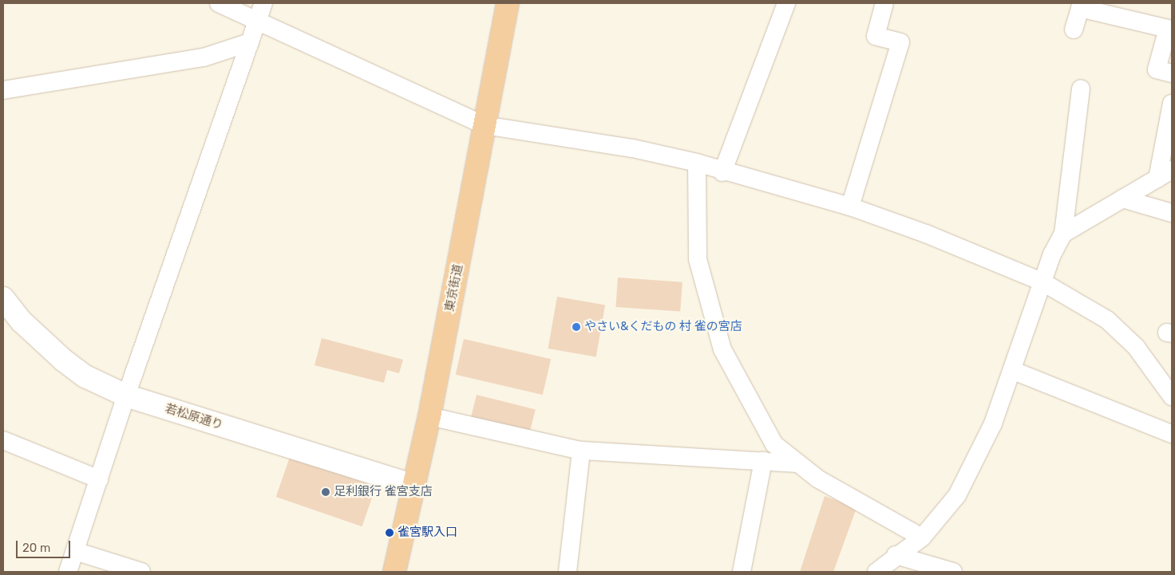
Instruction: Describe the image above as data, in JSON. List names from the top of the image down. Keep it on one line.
{"streets":{"highway":["東京街道"],"street":["若松原通り"]},"crossings":[["東京街道","若松原通り"]],"places":["やさい&くだもの 村 雀の宮店","足利銀行 雀宮支店","雀宮駅入口"],"scale_bar":"20 m"}
